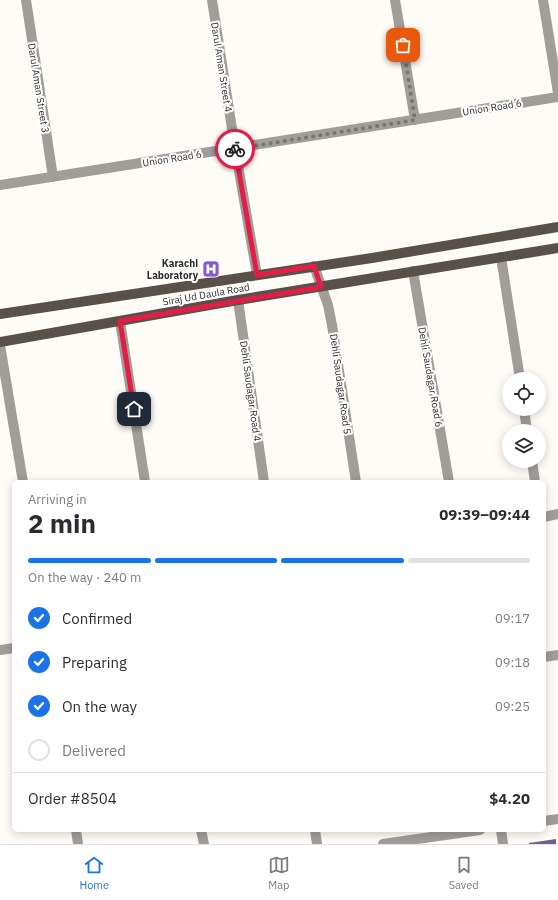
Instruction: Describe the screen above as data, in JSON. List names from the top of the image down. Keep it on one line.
{"streets":{"main road":["Siraj Ud Daula Road"],"street":["Darul Aman Street 4","Darul Aman Street 3","Union Road 6","Dehli Saudagar Road 6","Dehli Saudagar Road 5","Dehli Saudagar Road 4"]},"crossings":[["Darul Aman Street 4","Union Road 6"],["Darul Aman Street 4","Siraj Ud Daula Road"],["Darul Aman Street 3","Union Road 6"],["Siraj Ud Daula Road","Dehli Saudagar Road 6"],["Siraj Ud Daula Road","Dehli Saudagar Road 5"],["Siraj Ud Daula Road","Dehli Saudagar Road 4"]],"places":{"hospital":["Karachi Laboratory"]},"page":{"heading":["2 min","Arriving in","09:39–09:44"],"panel":["Order #8504","$4.20"],"bar":"On the way · 240 m","list":[["Confirmed","09:17"],["Preparing","09:18"],["On the way","09:25"],"Delivered"],"tabs":["Home","Map","Saved"]}}
